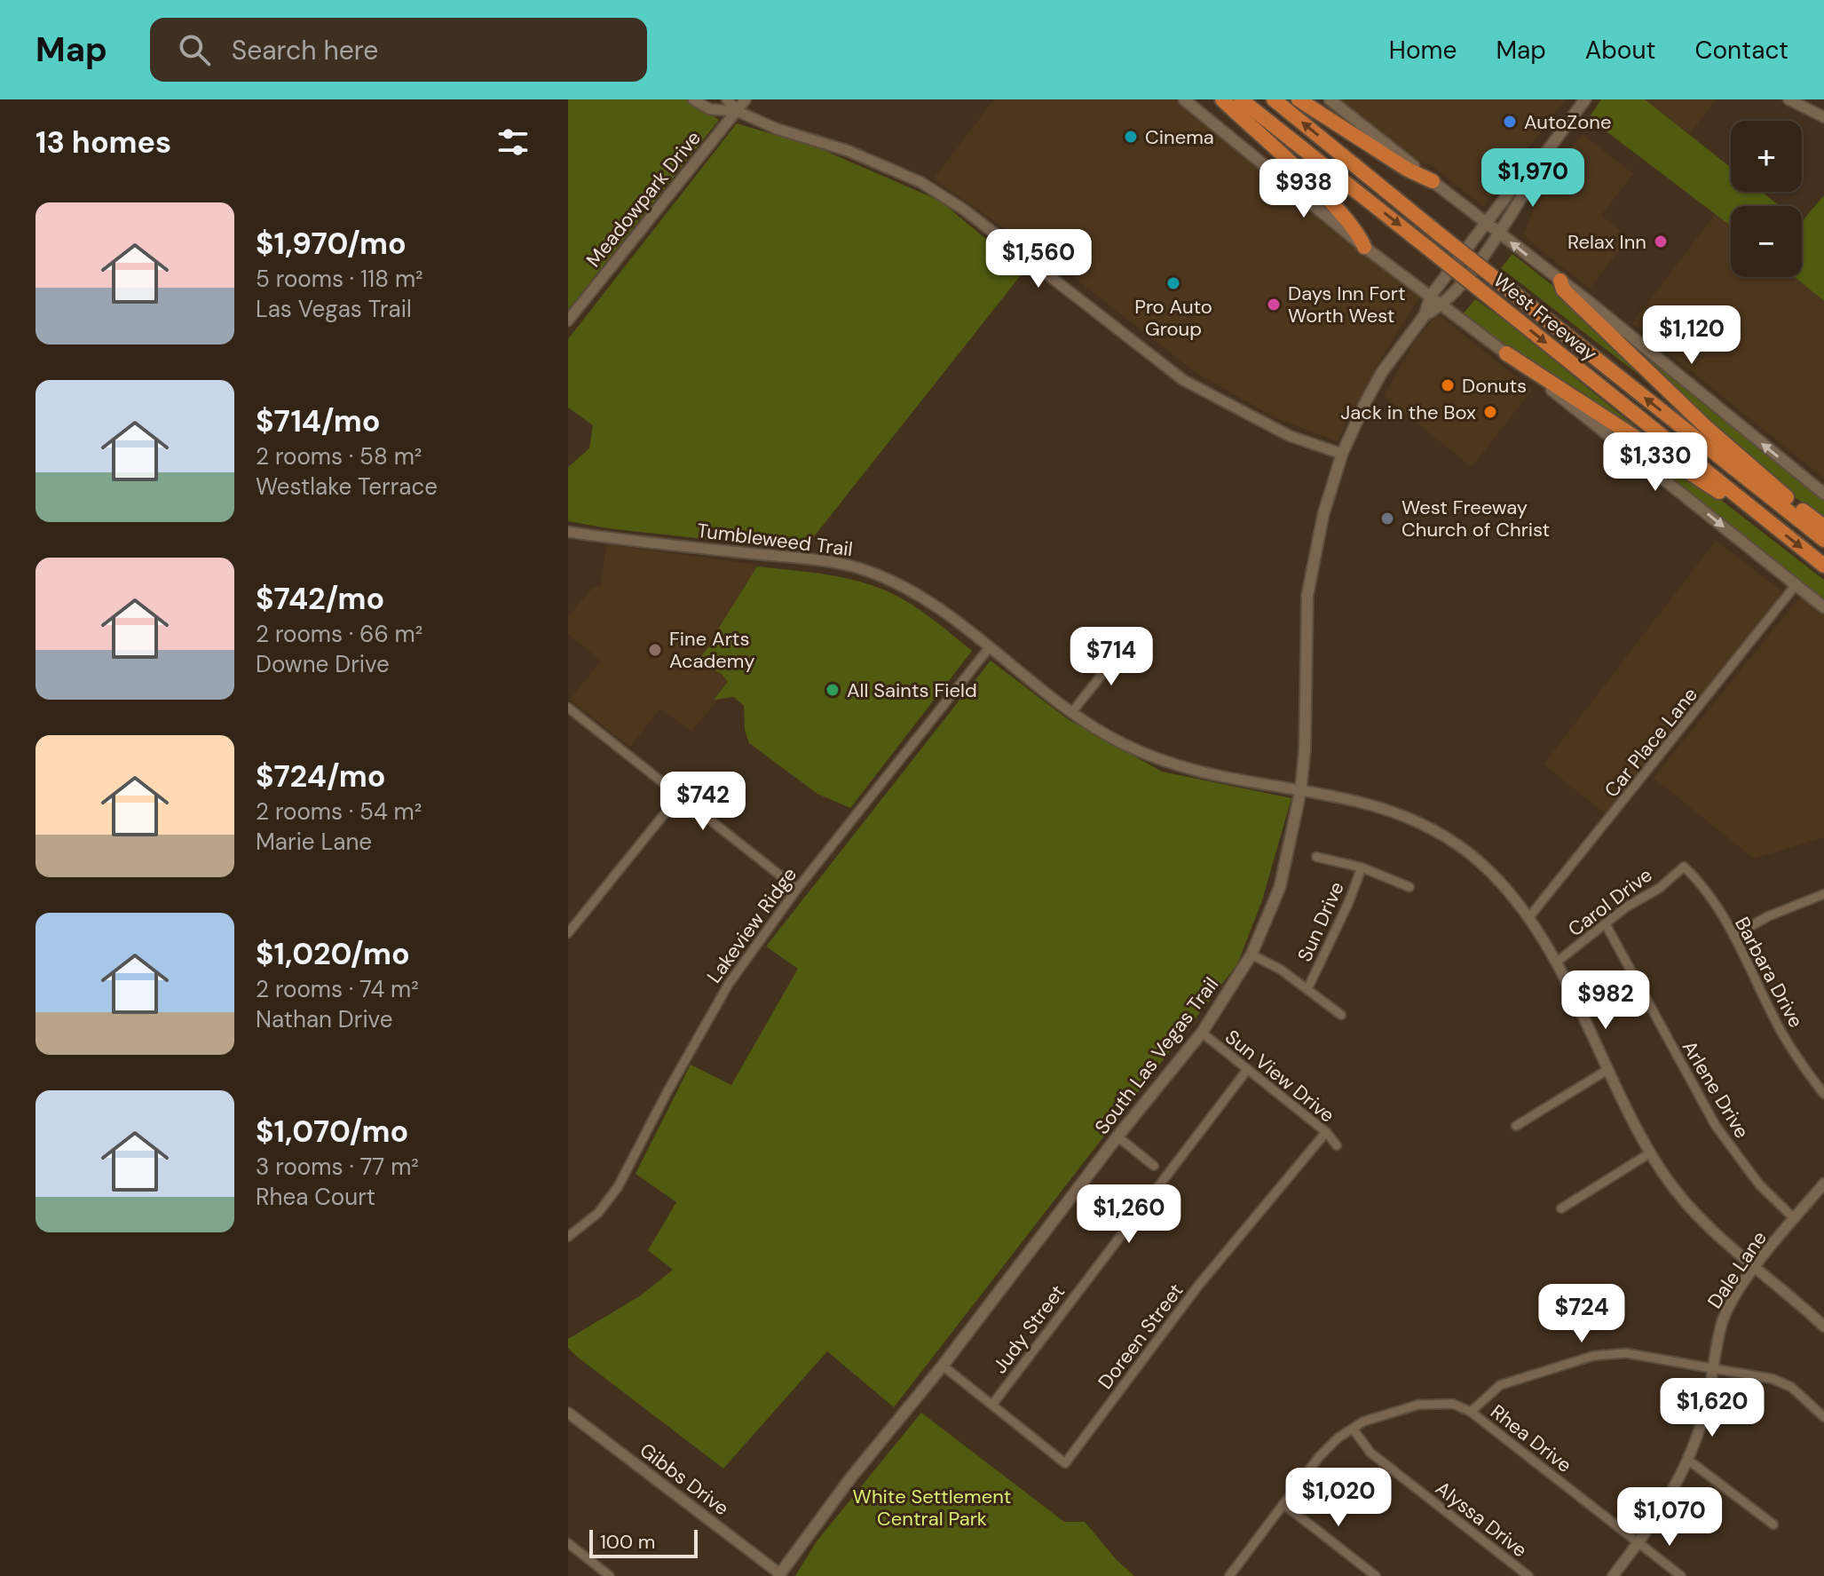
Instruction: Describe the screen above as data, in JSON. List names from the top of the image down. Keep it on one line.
{"streets":{"highway":["West Freeway"],"main road":["South Las Vegas Trail"],"street":["Meadowpark Drive","Tumbleweed Trail","Car Place Lane","Carol Drive","Sun Drive","Lakeview Ridge","Barbara Drive","Sun View Drive","Arlene Drive","Dale Lane","Judy Street","Doreen Street","Rhea Drive","Gibbs Drive","Alyssa Drive"]},"crossings":[["West Freeway","South Las Vegas Trail"],["Tumbleweed Trail","Car Place Lane"],["Tumbleweed Trail","Carol Drive"],["Tumbleweed Trail","Lakeview Ridge"],["Tumbleweed Trail","South Las Vegas Trail"],["Tumbleweed Trail","Dale Lane"],["Carol Drive","Barbara Drive"],["Carol Drive","Arlene Drive"],["South Las Vegas Trail","Sun View Drive"],["South Las Vegas Trail","Gibbs Drive"],["Sun View Drive","Judy Street"],["Sun View Drive","Doreen Street"],["Arlene Drive","Dale Lane"],["Dale Lane","Rhea Drive"],["Judy Street","Doreen Street"]],"parks":["White Settlement Central Park"],"places":["AutoZone","Cinema","Relax Inn","Pro Auto Group","Days Inn Fort Worth West","Donuts","Jack in the Box","West Freeway Church of Christ","Fine Arts Academy","All Saints Field"],"scale_bar":"100 m","page":{"header":"Map","search":"Search here","nav":["Home","Map","About","Contact"],"heading":"13 homes","map_buttons":["+","−"],"price":["$1,970","$938","$1,560","$1,120","$1,330","$714","$742","$982","$1,260","$724","$1,620","$1,020","$1,070"],"list":[{"name":"$1,970/mo","note":"5 rooms · 118 m² · Las Vegas Trail"},{"name":"$714/mo","note":"2 rooms · 58 m² · Westlake Terrace"},{"name":"$742/mo","note":"2 rooms · 66 m² · Downe Drive"},{"name":"$724/mo","note":"2 rooms · 54 m² · Marie Lane"},{"name":"$1,020/mo","note":"2 rooms · 74 m² · Nathan Drive"},{"name":"$1,070/mo","note":"3 rooms · 77 m² · Rhea Court"}],"scale":"100 m"}}
